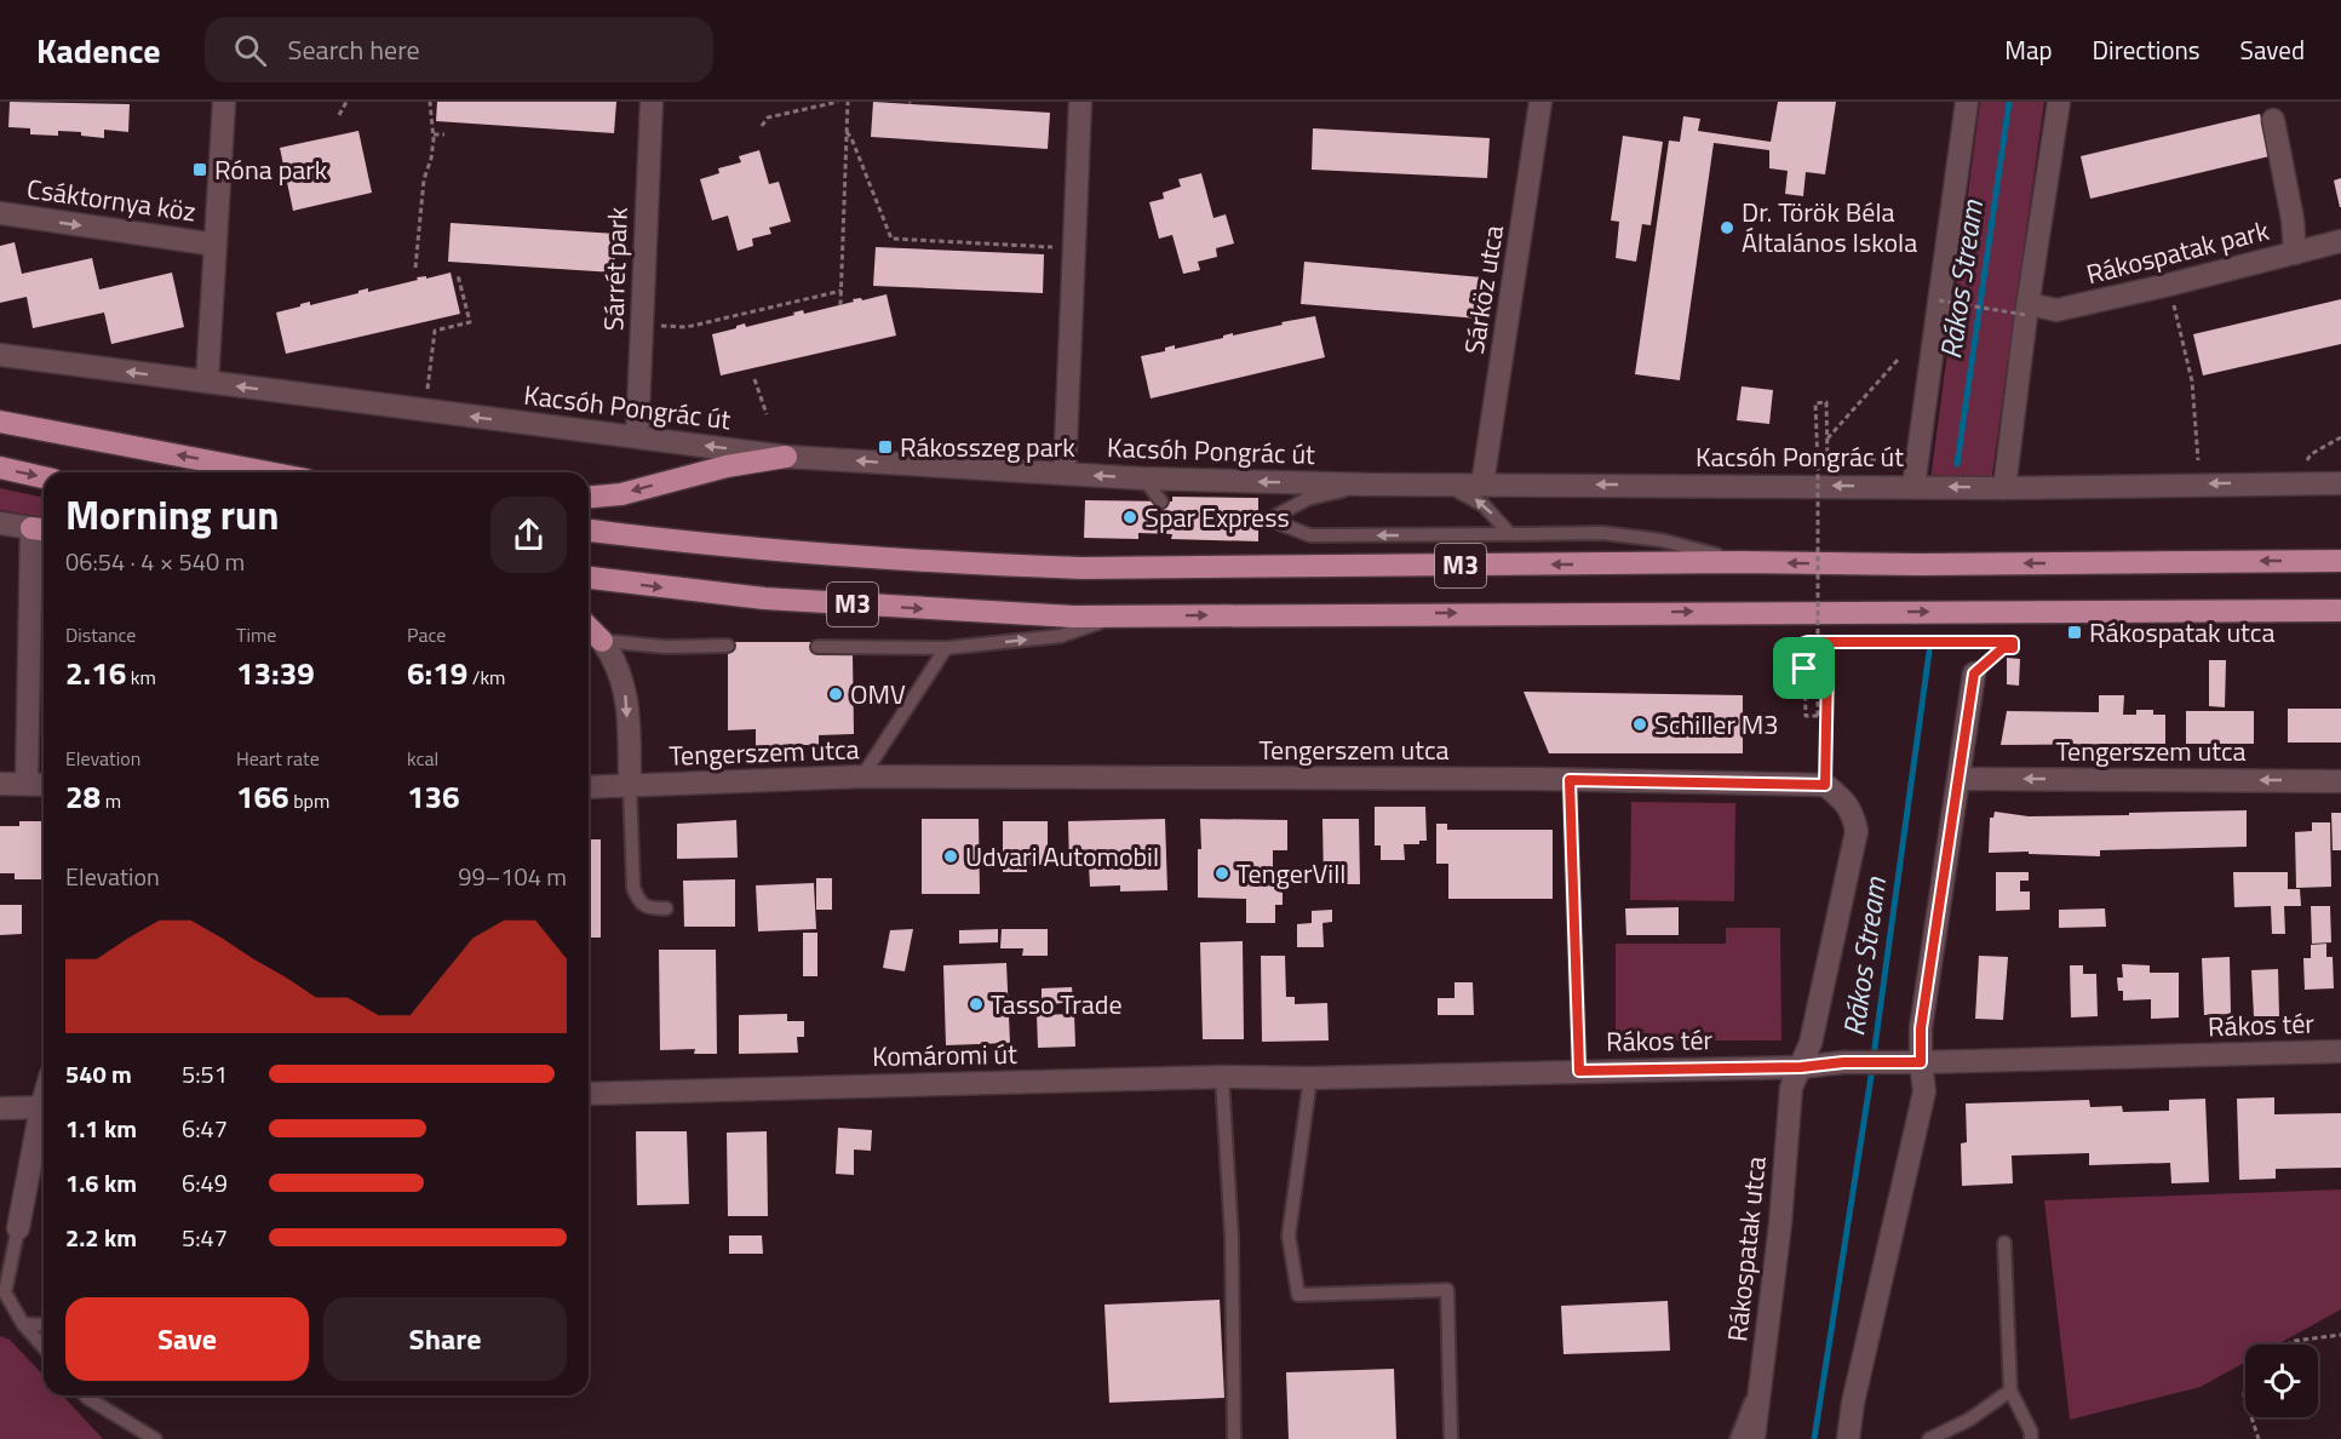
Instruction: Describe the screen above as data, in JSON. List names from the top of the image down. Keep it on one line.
{"streets":{"main road":["M3"],"street":["Csáktornya köz","Rákospatak park","Sárrét park","Sárköz utca","Kacsóh Pongrác út","Tengerszem utca","Rákos tér","Komáromi út","Rákospatak utca"]},"crossings":[["Sárrét park","Kacsóh Pongrác út"],["Sárköz utca","Kacsóh Pongrác út"],["Rákos tér","Komáromi út"],["Rákos tér","Rákospatak utca"]],"one_way":["Csáktornya köz","Kacsóh Pongrác út"],"water":["Rákos Stream"],"places":{"transit":["Róna park","Rákosszeg park","Rákospatak utca"],"other":["Dr. Török Béla Általános Iskola","Spar Express","OMV","Schiller M3","Udvari Automobil","TengerVill","Tasso Trade"]},"page":{"header":"Kadence","search":"Search here","nav":["Map","Directions","Saved"],"heading":["Morning run","06:54 · 4 × 540 m"],"stats":[["Distance","2.16 km"],["Time","13:39"],["Pace","6:19 /km"],["Elevation","28 m"],["Heart rate","166 bpm"],["kcal","136"]],"chart":["Elevation","99–104 m"],"list":[{"name":"540 m","note":"5:51"},{"name":"1.1 km","note":"6:47"},{"name":"1.6 km","note":"6:49"},{"name":"2.2 km","note":"5:47"}],"buttons":["Save","Share"]}}
